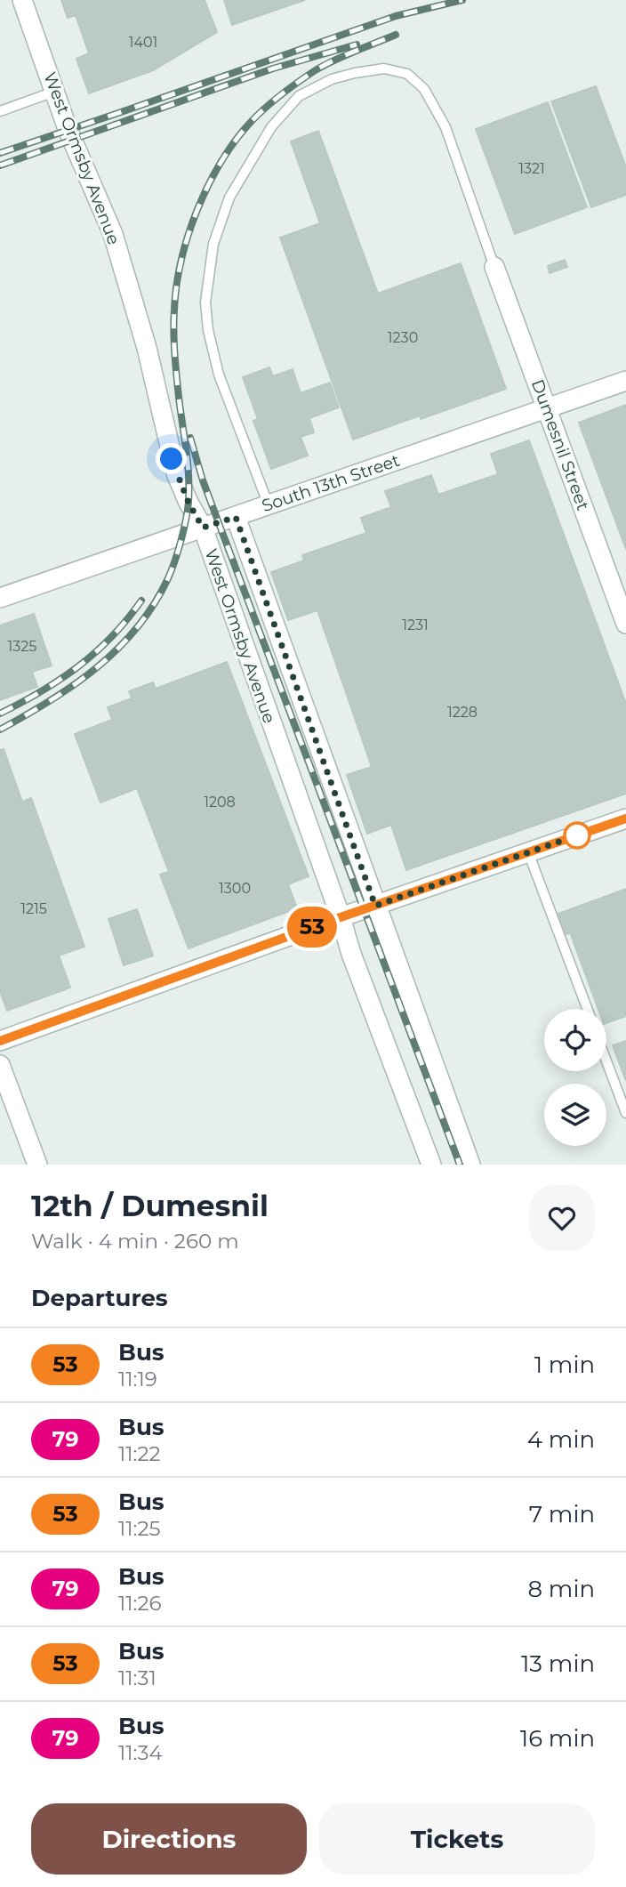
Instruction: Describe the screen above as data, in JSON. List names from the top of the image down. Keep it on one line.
{"streets":{"street":["West Ormsby Avenue","Dumesnil Street","South 13th Street"]},"crossings":[["West Ormsby Avenue","South 13th Street"],["Dumesnil Street","South 13th Street"]],"lines":["bus line 53"],"house_numbers":["1401","1321","1230","1231","1325","1228","1208","1300","1215"],"page":{"on_map":"53","heading":[["12th / Dumesnil","Walk · 4 min · 260 m"],"Departures"],"list":[{"mark":"53","name":"Bus","note":"11:19","value":"1 min"},{"mark":"79","name":"Bus","note":"11:22","value":"4 min"},{"mark":"53","name":"Bus","note":"11:25","value":"7 min"},{"mark":"79","name":"Bus","note":"11:26","value":"8 min"},{"mark":"53","name":"Bus","note":"11:31","value":"13 min"},{"mark":"79","name":"Bus","note":"11:34","value":"16 min"}],"buttons":["Directions","Tickets"]}}
